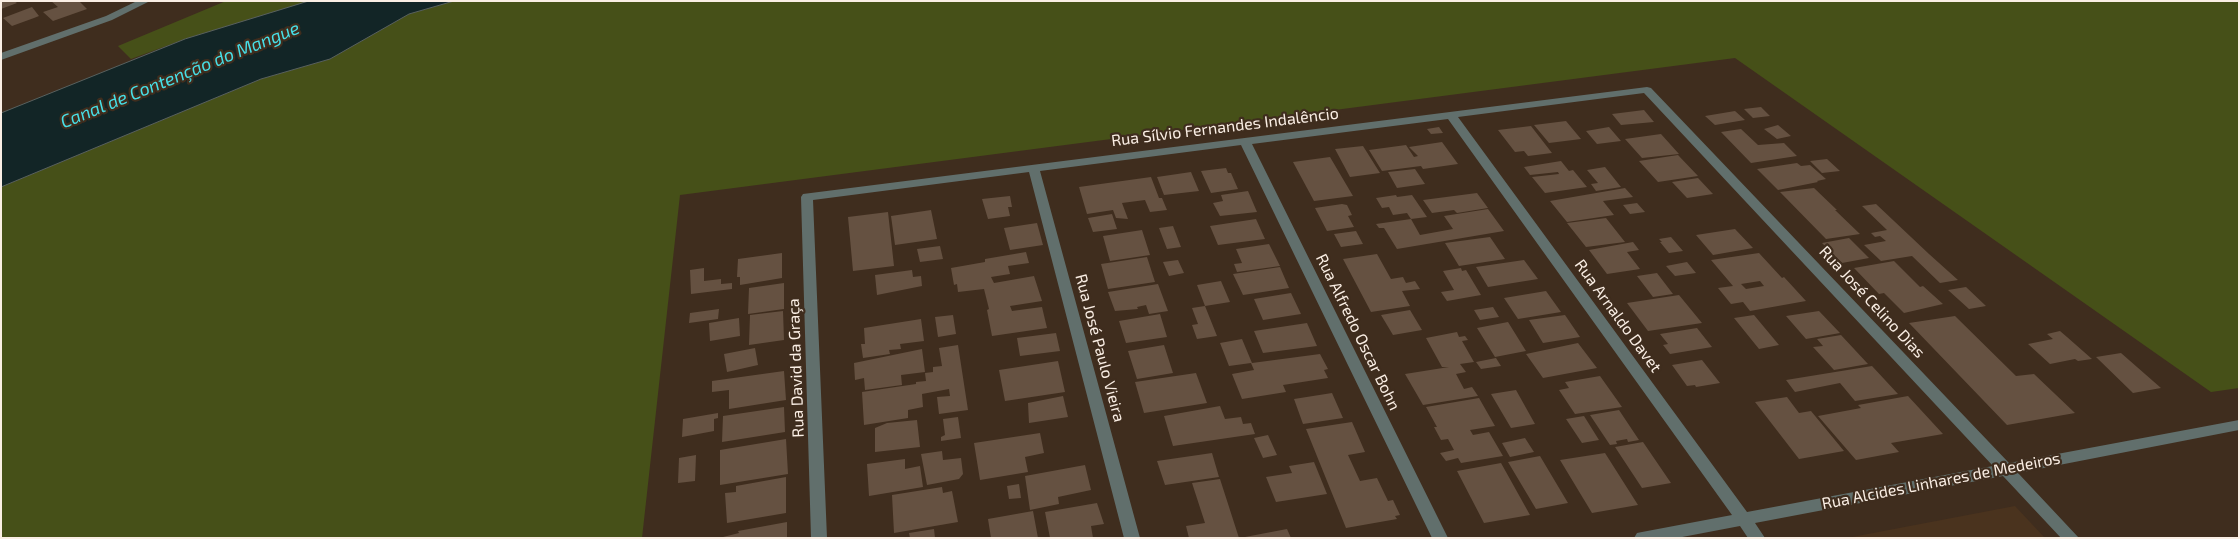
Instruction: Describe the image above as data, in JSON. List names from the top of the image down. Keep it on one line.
{"streets":{"street":["Rua Sílvio Fernandes Indalêncio","Rua José Celino Dias","Rua Arnaldo Davet","Rua Alfredo Oscar Bohn","Rua José Paulo Vieira","Rua David da Graça","Rua Alcides Linhares de Medeiros"]},"crossings":[["Rua Sílvio Fernandes Indalêncio","Rua José Celino Dias"],["Rua Sílvio Fernandes Indalêncio","Rua Arnaldo Davet"],["Rua Sílvio Fernandes Indalêncio","Rua Alfredo Oscar Bohn"],["Rua Sílvio Fernandes Indalêncio","Rua José Paulo Vieira"],["Rua Sílvio Fernandes Indalêncio","Rua David da Graça"],["Rua José Celino Dias","Rua Alcides Linhares de Medeiros"],["Rua Arnaldo Davet","Rua Alcides Linhares de Medeiros"]],"water":["Canal de Contenção do Mangue"]}
